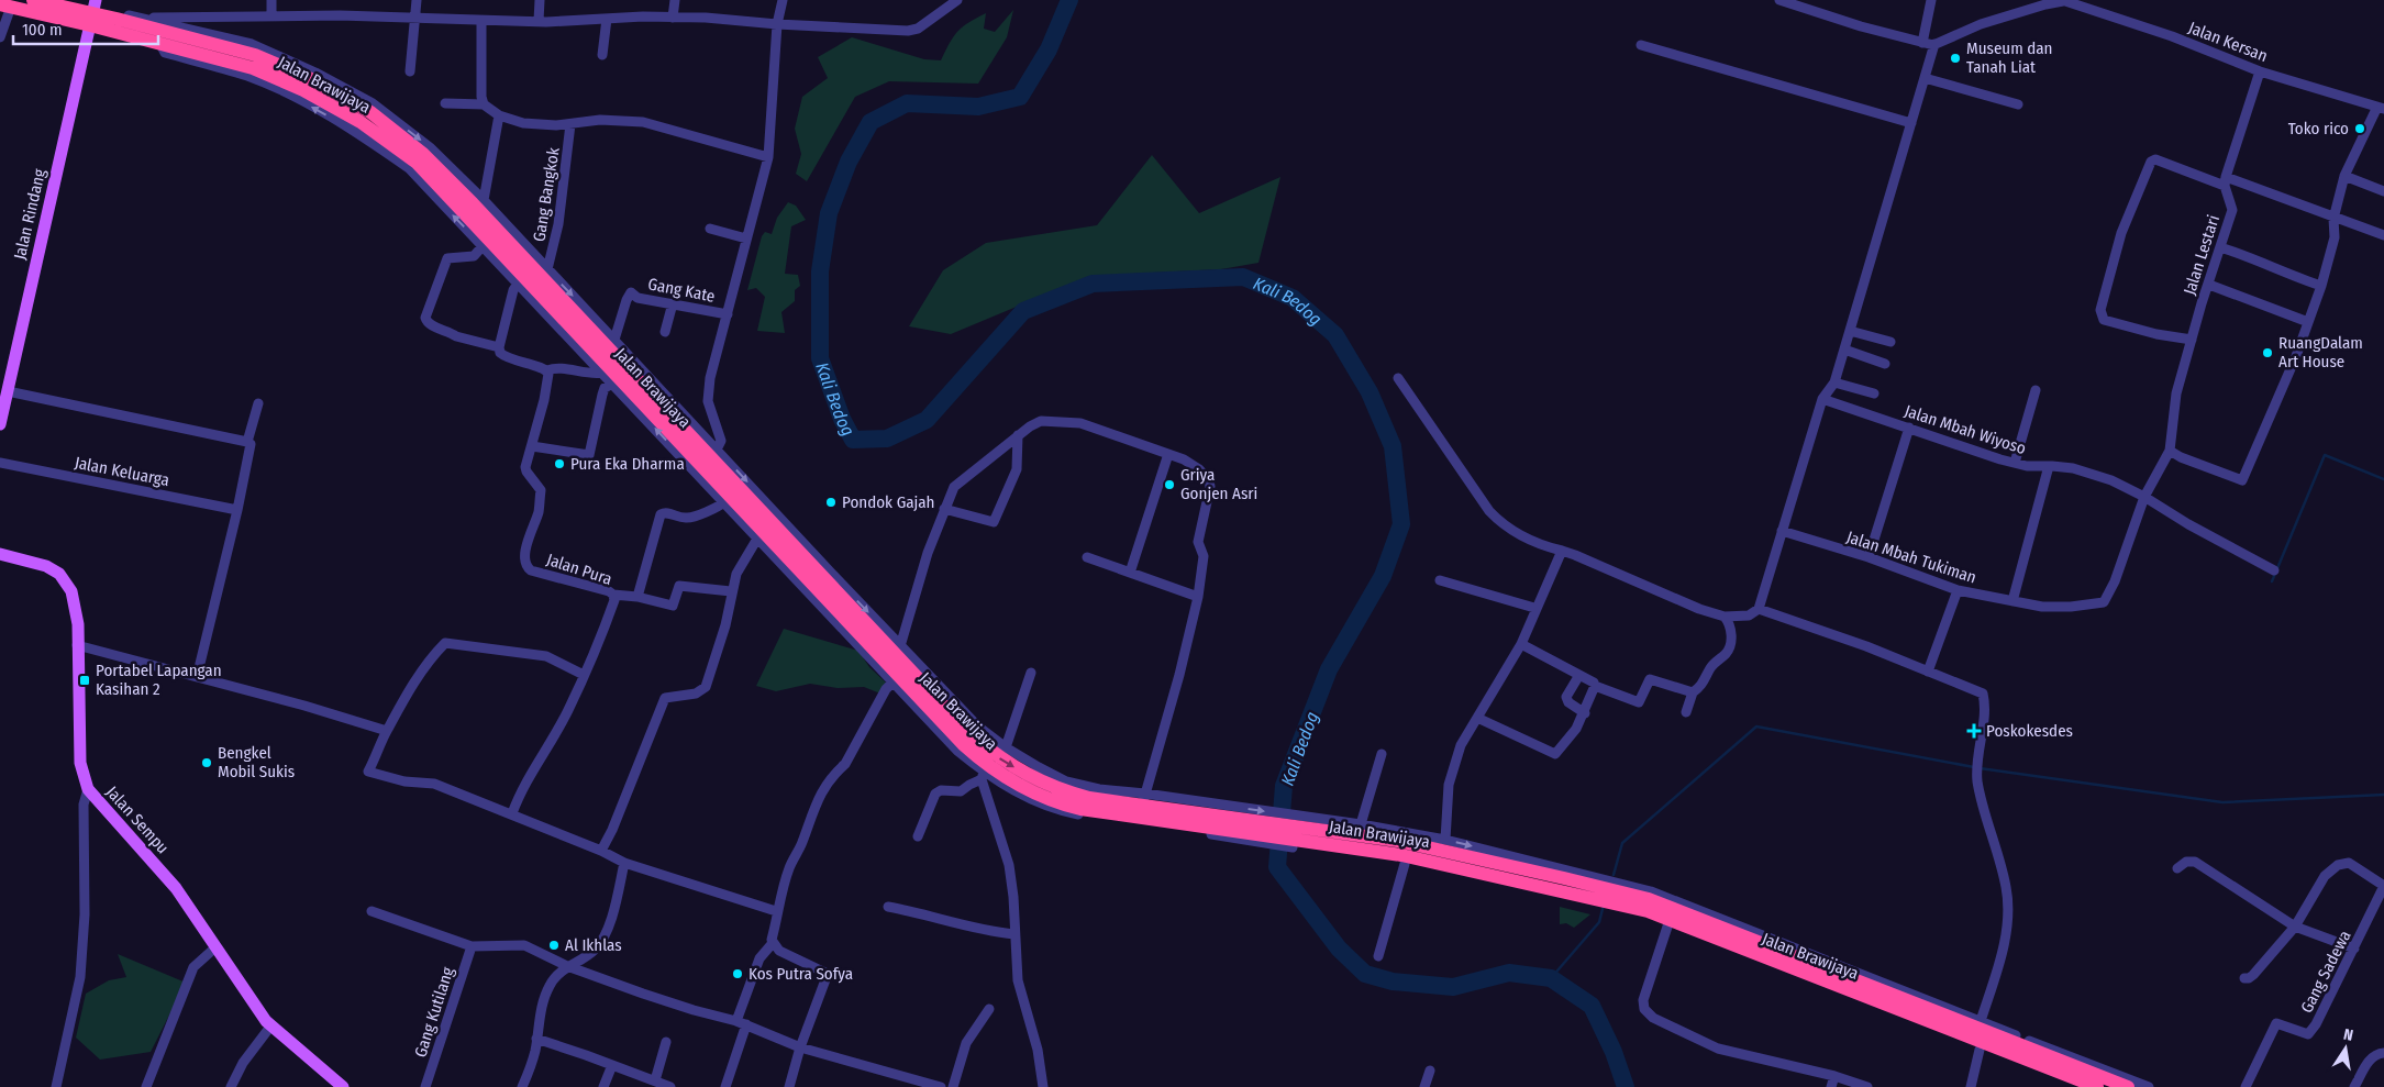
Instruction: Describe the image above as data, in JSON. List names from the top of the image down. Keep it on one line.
{"streets":{"highway":["Jalan Brawijaya"],"main road":["Jalan Rindang","Jalan Sempu"],"street":["Jalan Kersan","Gang Bangkok","Jalan Lestari","Gang Kate","Jalan Mbah Wiyoso","Jalan Keluarga","Jalan Mbah Tukiman","Jalan Pura","Gang Sadewa","Gang Kutilang"]},"crossings":[["Jalan Brawijaya","Jalan Rindang"],["Jalan Mbah Wiyoso","Jalan Mbah Tukiman"]],"water":["Kali Bedog"],"places":{"other":["Museum dan Tanah Liat","Toko rico","RuangDalam Art House","Pura Eka Dharma","Griya Gonjen Asri","Pondok Gajah","Bengkel Mobil Sukis","Al Ikhlas","Kos Putra Sofya"],"transit":["Portabel Lapangan Kasihan 2"],"health":["Poskokesdes"]},"scale_bar":"100 m","north":"top"}
